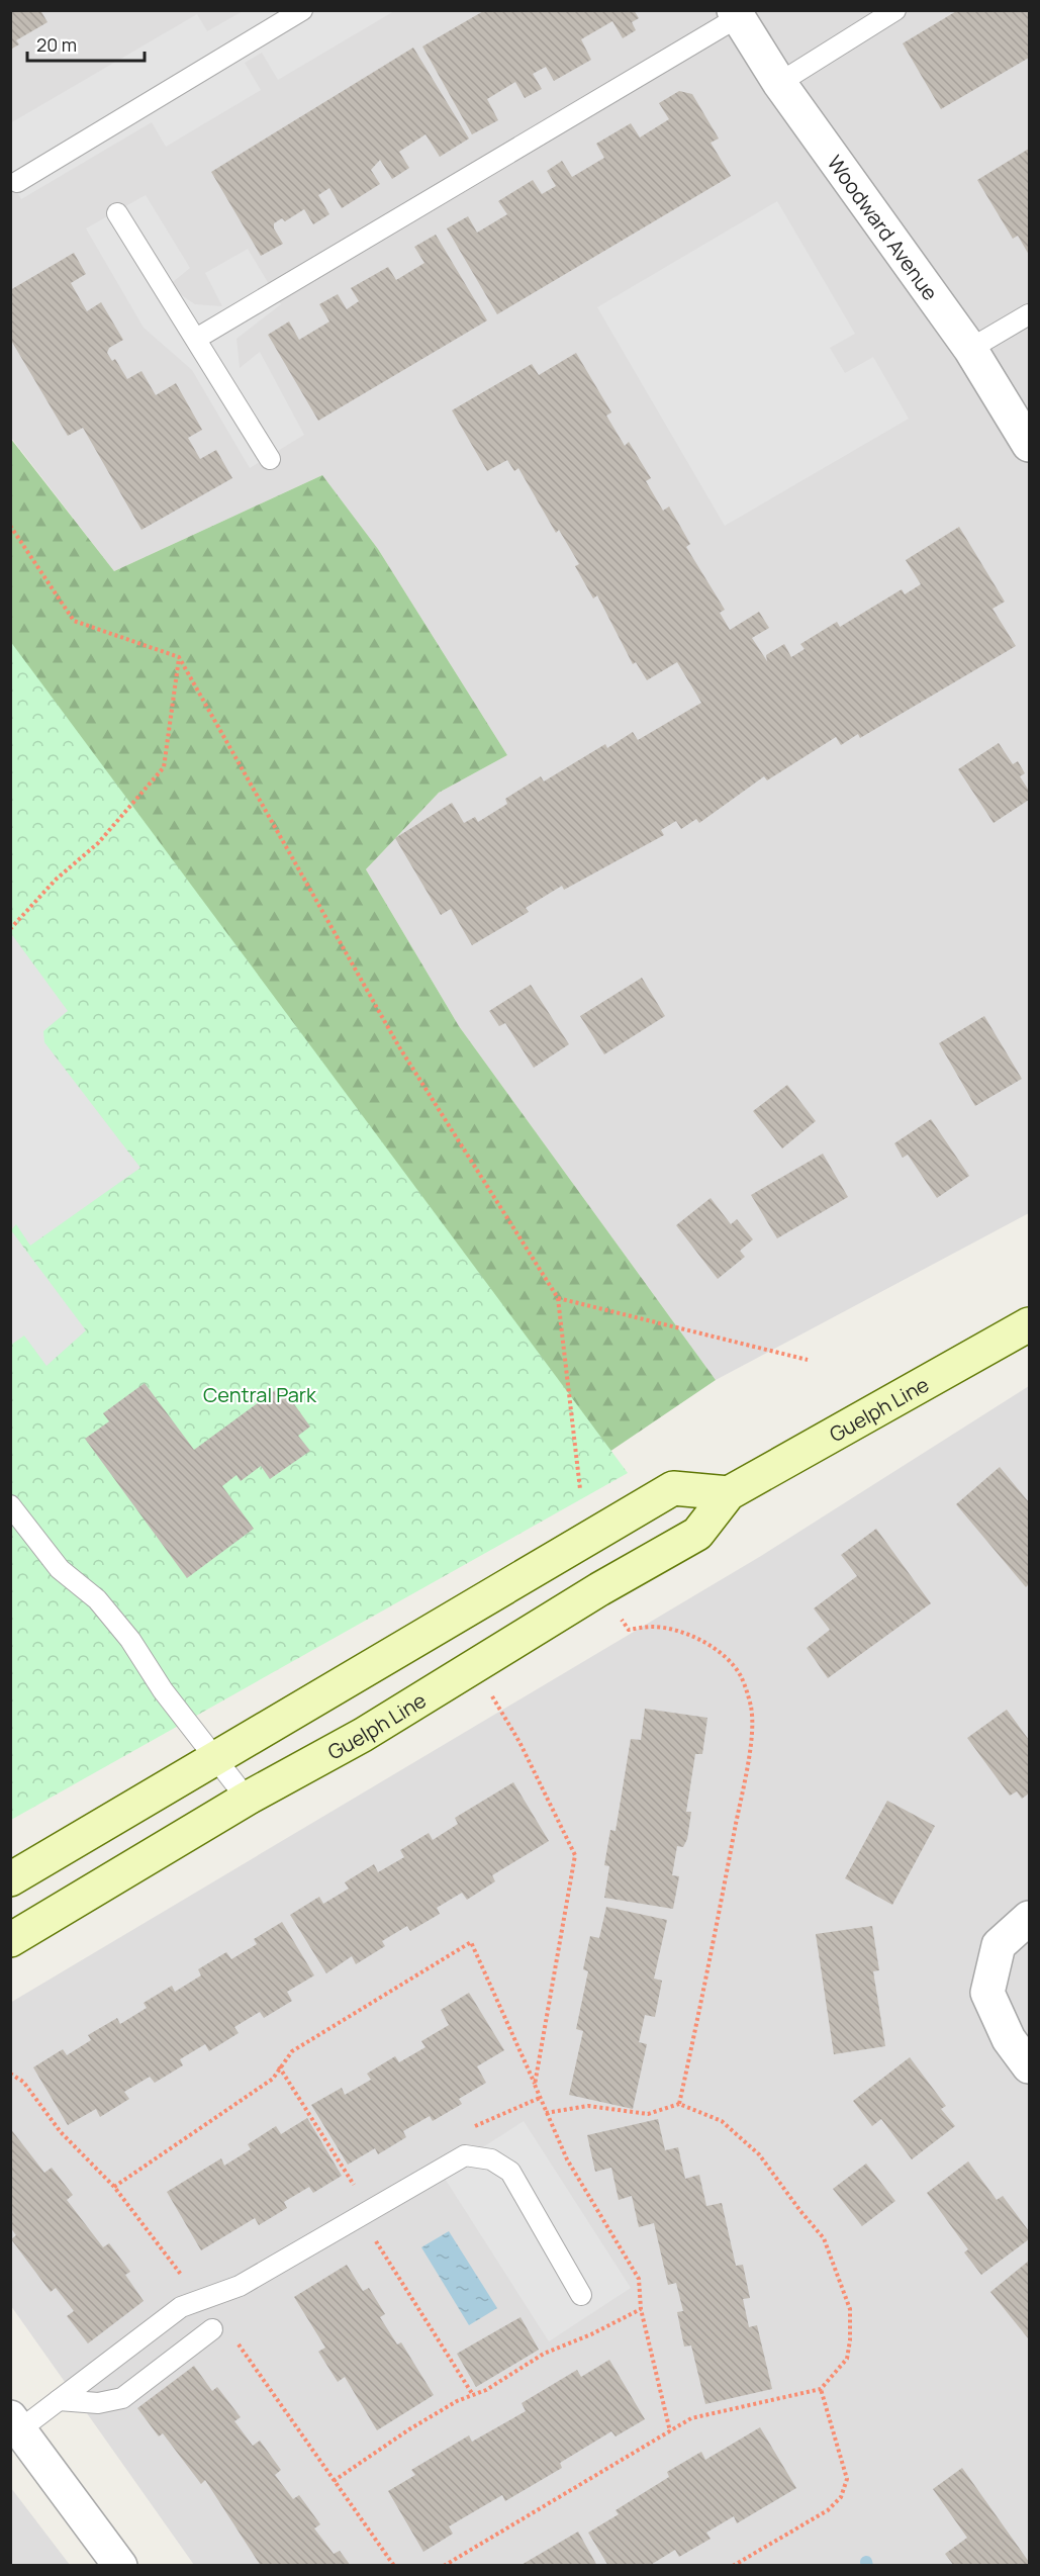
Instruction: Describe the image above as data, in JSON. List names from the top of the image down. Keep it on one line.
{"streets":{"main road":["Guelph Line"],"street":["Woodward Avenue"]},"parks":["Central Park"],"scale_bar":"20 m"}
